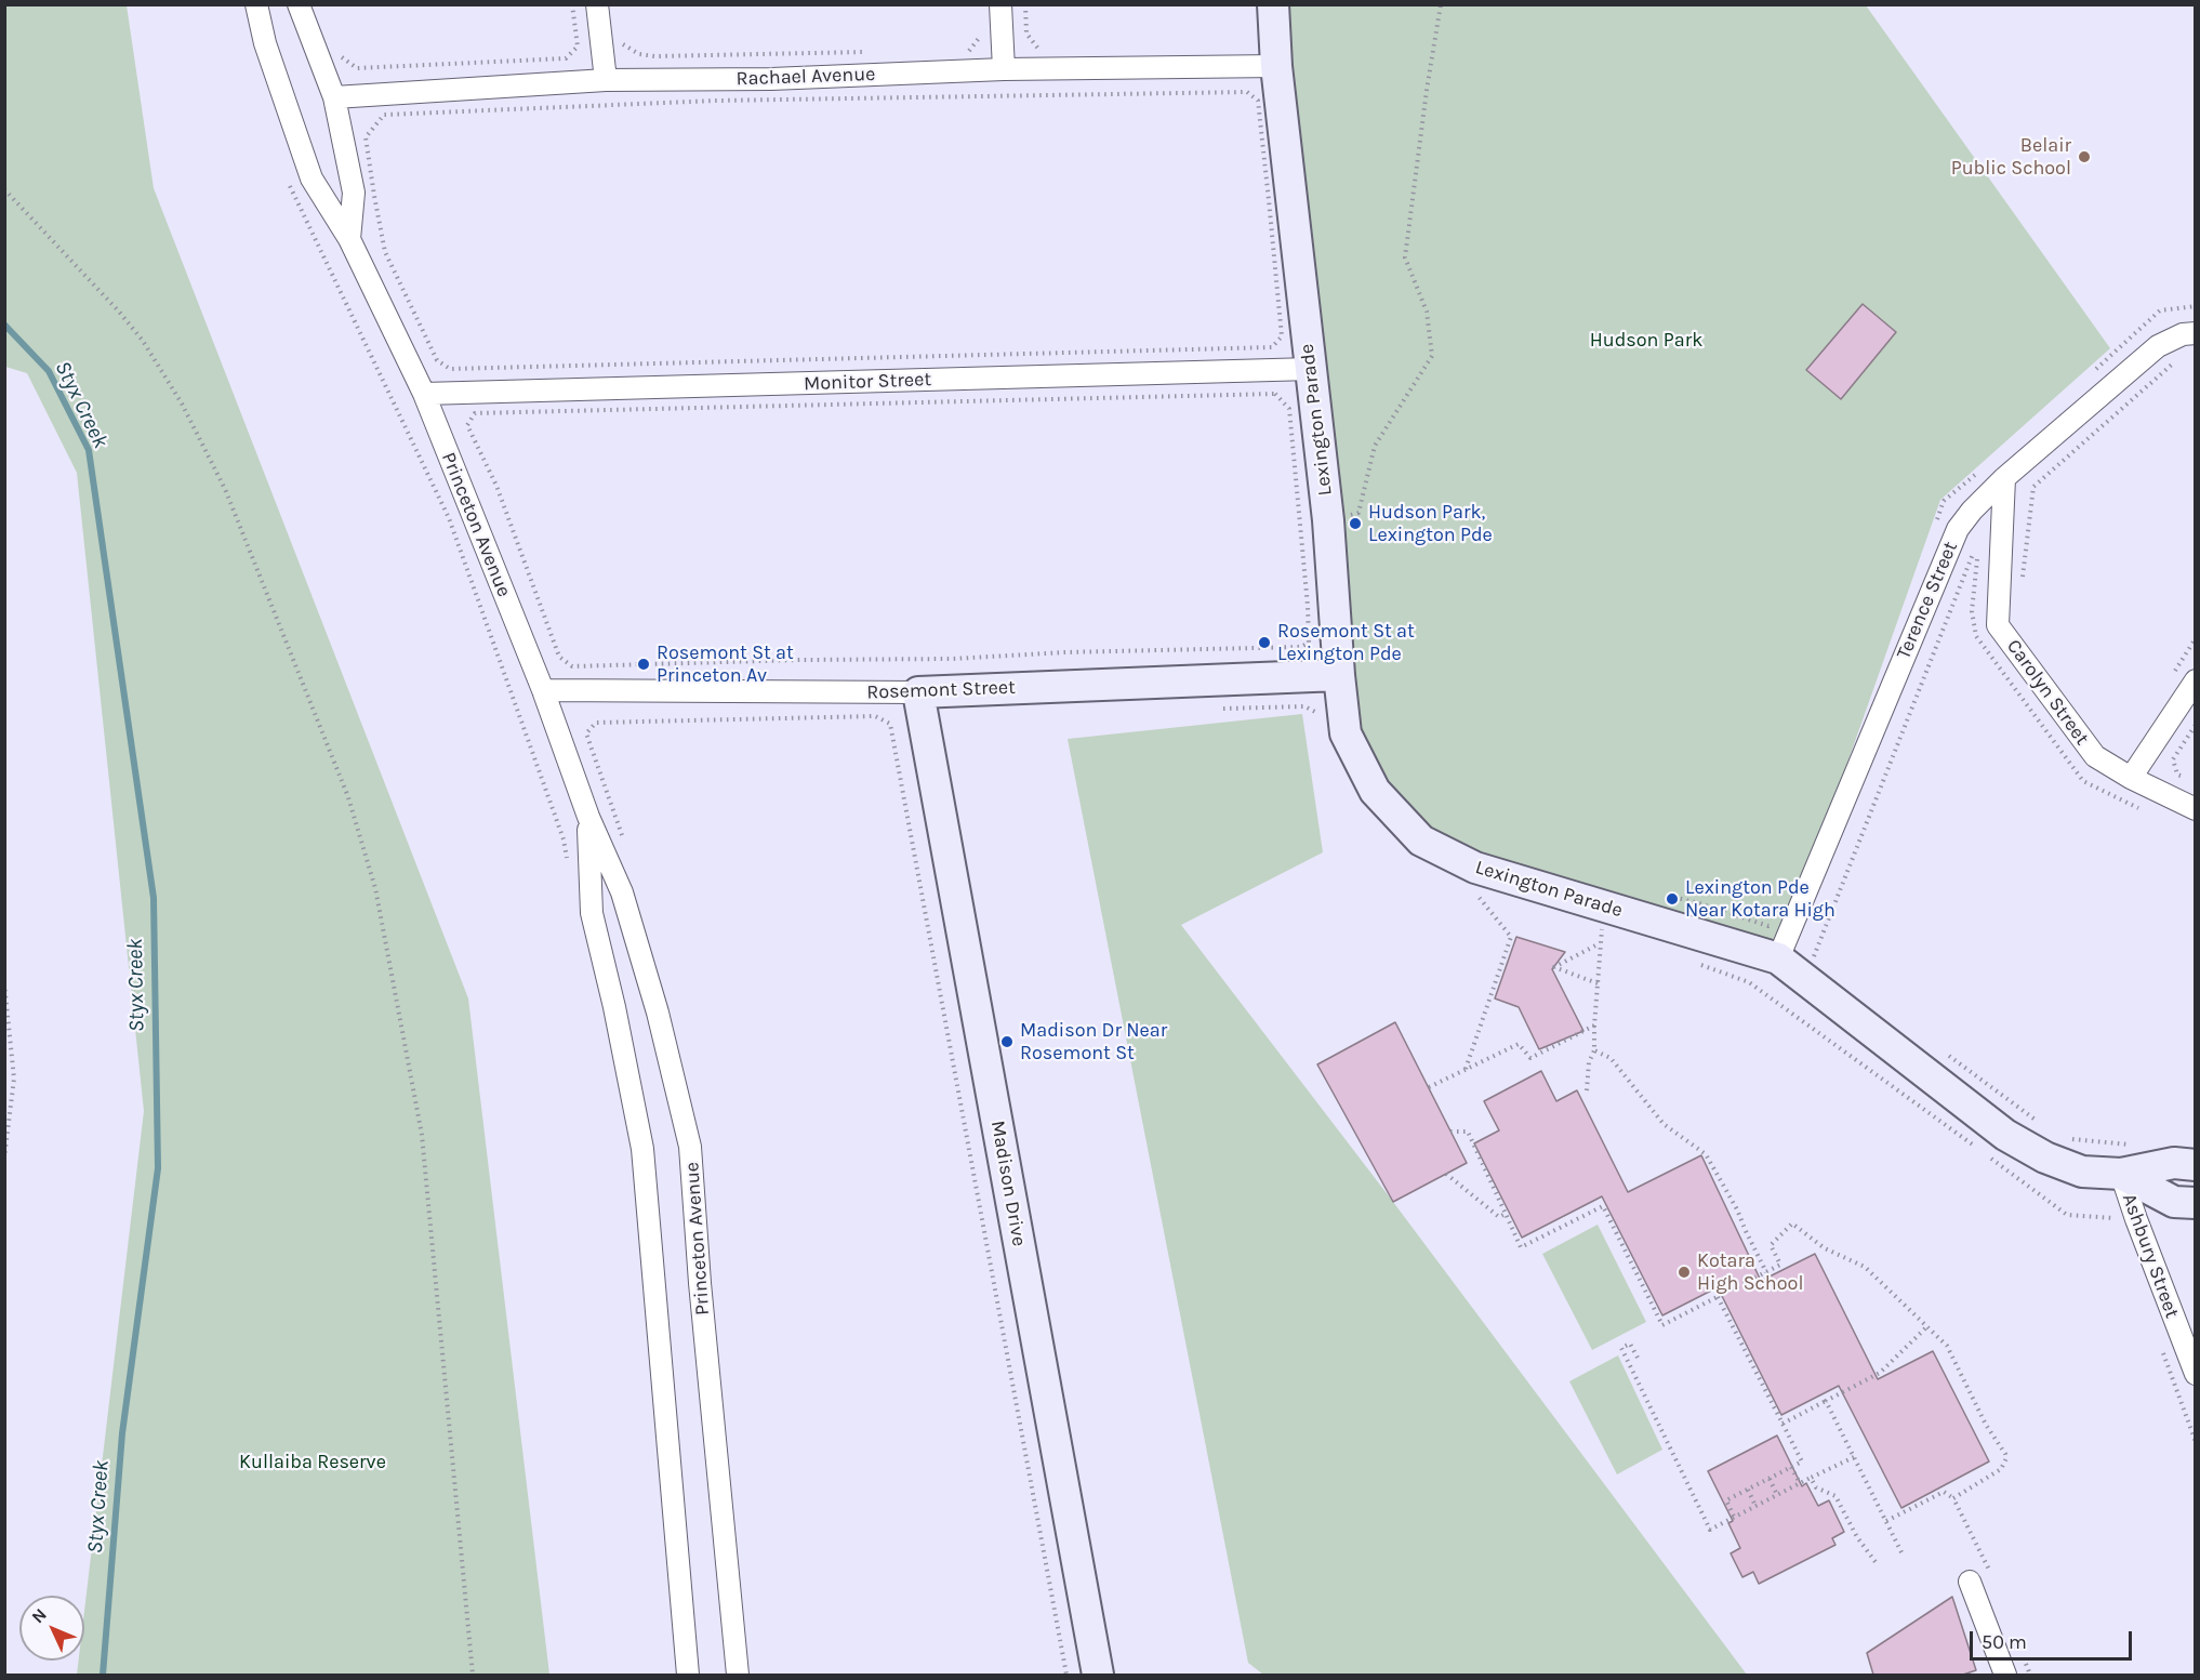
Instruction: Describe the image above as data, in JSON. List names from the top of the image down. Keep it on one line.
{"streets":{"main road":["Lexington Parade","Rosemont Street","Madison Drive"],"street":["Rachael Avenue","Monitor Street","Princeton Avenue","Terence Street","Carolyn Street","Ashbury Street"]},"crossings":[["Rachael Avenue","Lexington Parade"],["Monitor Street","Lexington Parade"],["Monitor Street","Princeton Avenue"],["Lexington Parade","Terence Street"],["Lexington Parade","Rosemont Street"],["Lexington Parade","Ashbury Street"],["Princeton Avenue","Rosemont Street"],["Terence Street","Carolyn Street"],["Rosemont Street","Madison Drive"]],"water":["Styx Creek"],"parks":["Hudson Park","Kullaiba Reserve"],"places":["Belair Public School","Hudson Park, Lexington Pde","Rosemont St at Lexington Pde","Rosemont St at Princeton Av","Lexington Pde Near Kotara High","Madison Dr Near Rosemont St","Kotara High School"],"scale_bar":"50 m","north":"top left"}
